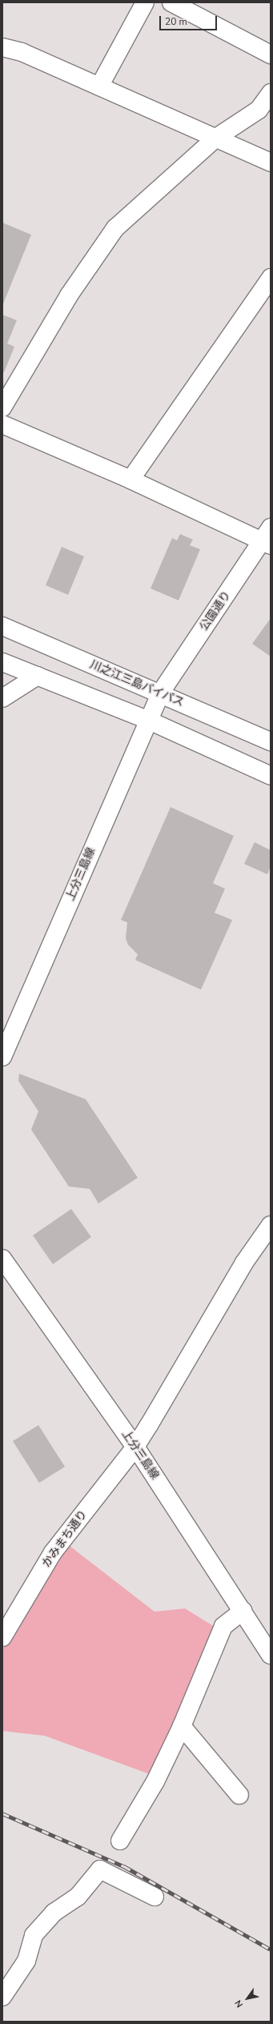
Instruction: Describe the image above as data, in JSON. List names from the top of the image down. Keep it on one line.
{"streets":{"main road":["公園通り","川之江三島バイパス","上分三島線","かみまち通り"]},"crossings":[["公園通り","川之江三島バイパス"],["公園通り","上分三島線"],["川之江三島バイパス","上分三島線"],["上分三島線","かみまち通り"]],"scale_bar":"20 m","north":"bottom left"}
